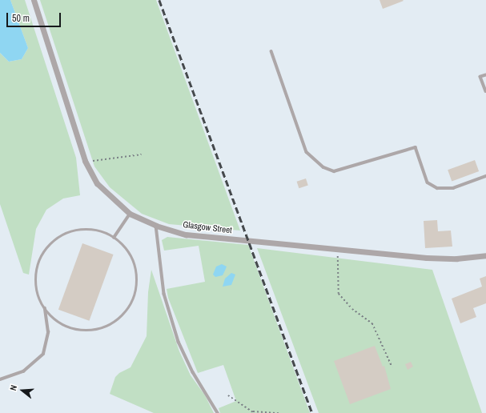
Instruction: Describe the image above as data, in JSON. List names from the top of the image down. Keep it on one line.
{"streets":{"street":["Glasgow Street"]},"scale_bar":"50 m","north":"left"}
